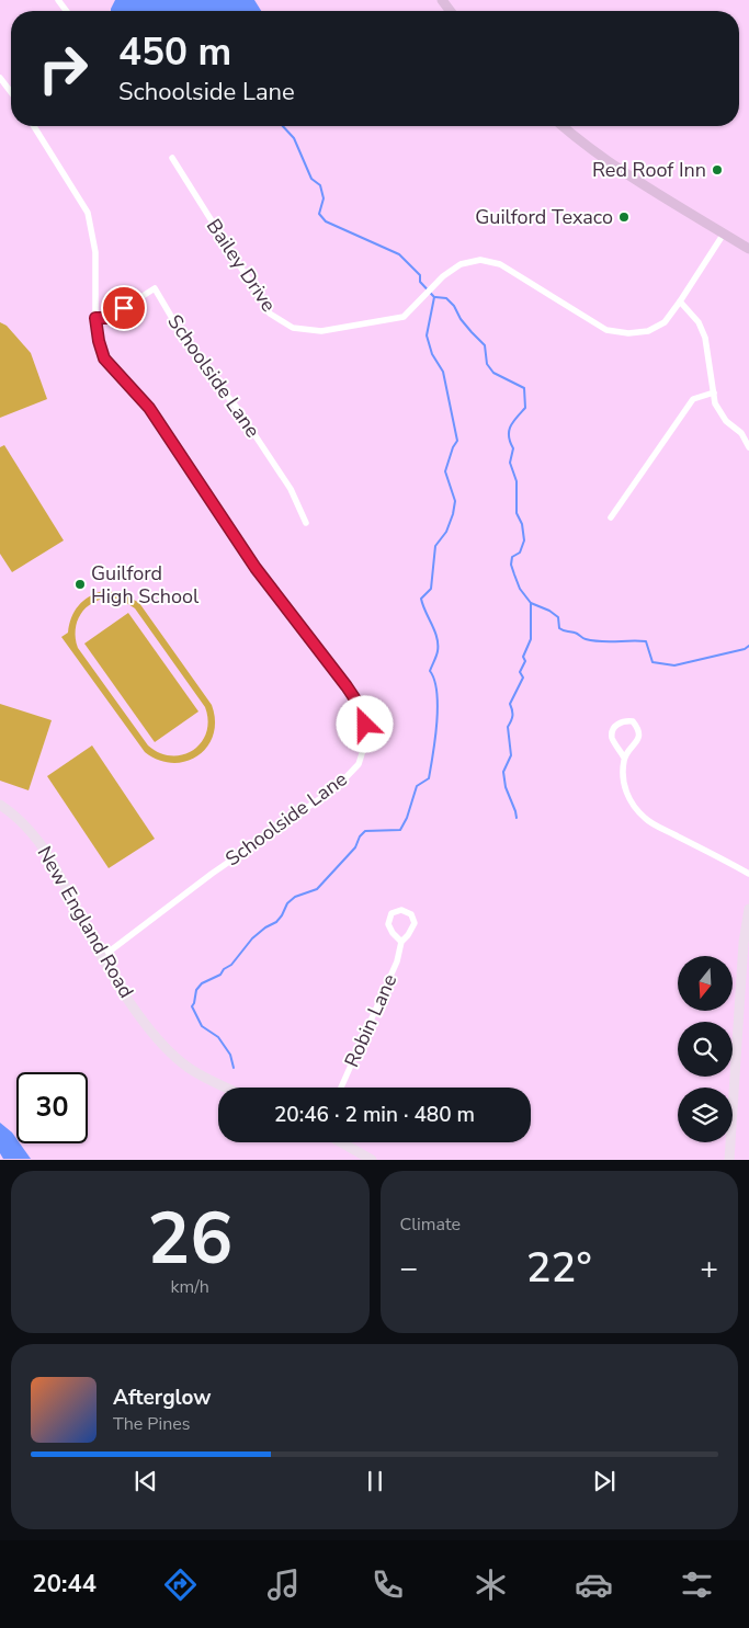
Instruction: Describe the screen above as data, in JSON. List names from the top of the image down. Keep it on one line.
{"streets":{"street":["Bailey Drive","Schoolside Lane","New England Road","Robin Lane"]},"crossings":[["Schoolside Lane","New England Road"]],"places":["Red Roof Inn","Guilford Texaco","Guilford High School"],"north":"bottom","page":{"turn":["450 m","Schoolside Lane"],"limit":"30","trip":"20:46 · 2 min · 480 m","tile":[["26","km/h"],"Climate"],"heat":["−","22°","+"],"song":["Afterglow","The Pines"],"tabs":"20:44"}}
